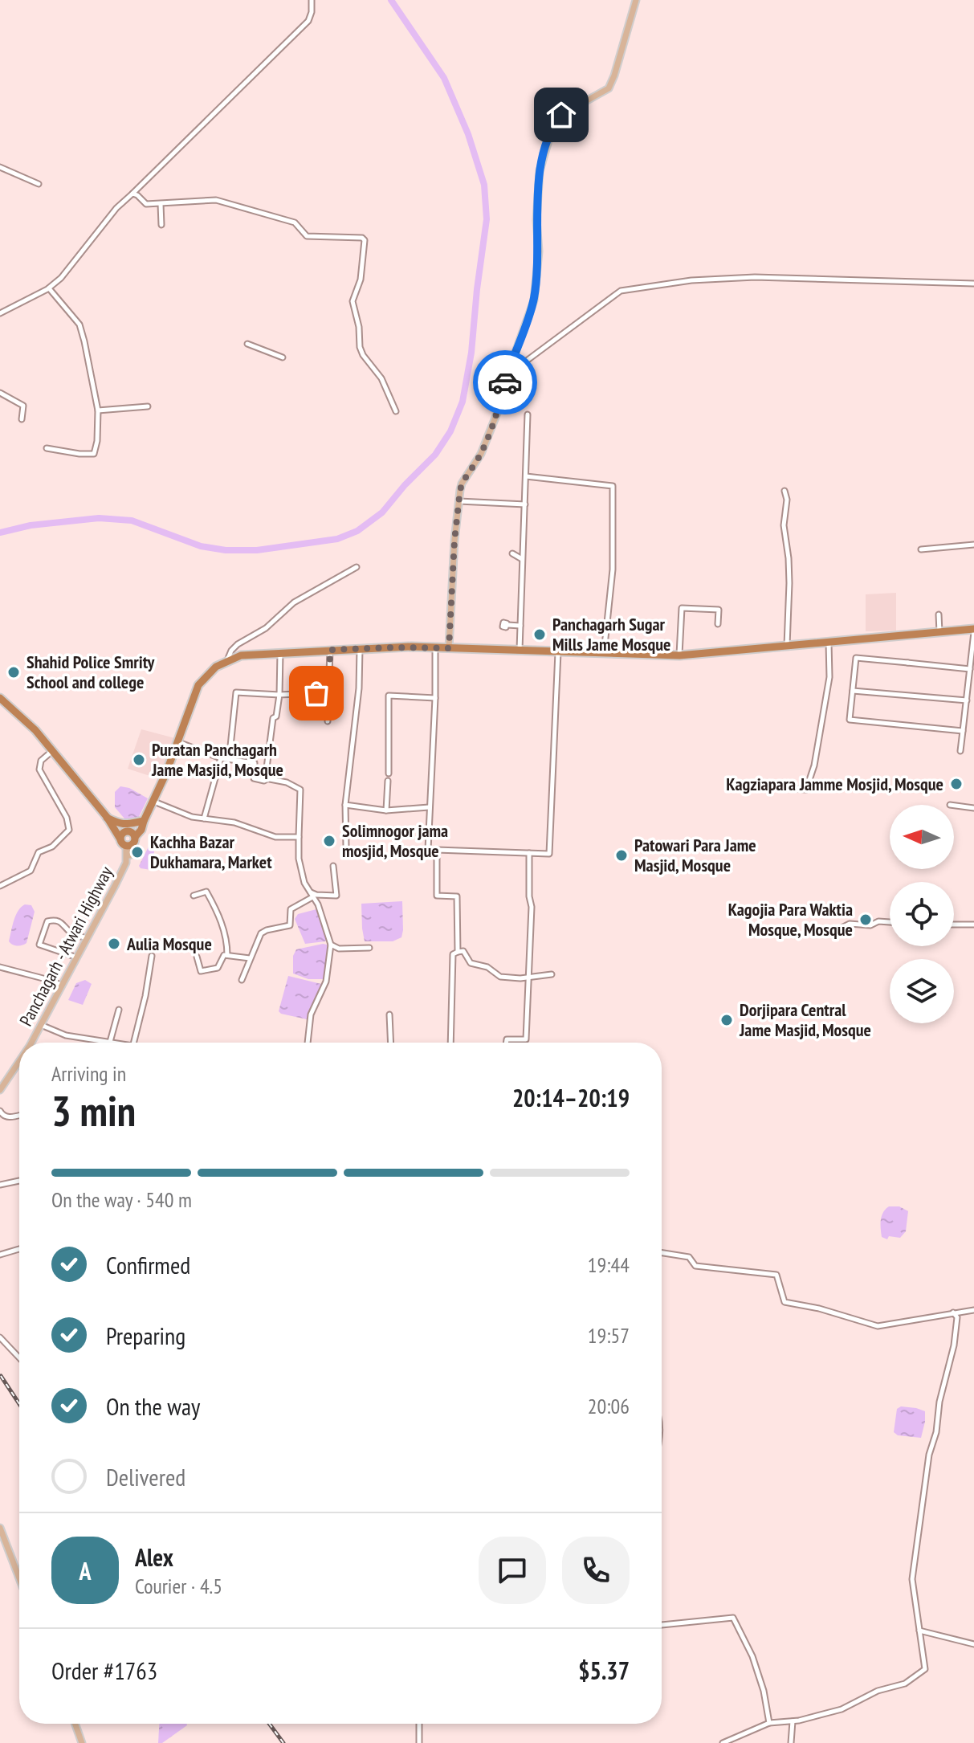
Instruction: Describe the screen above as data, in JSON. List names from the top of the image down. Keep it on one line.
{"streets":{"main road":["Panchagarh - Atwari Highway"]},"places":["Panchagarh Sugar Mills Jame Mosque","Shahid Police Smrity School and college","Puratan Panchagarh Jame Masjid, Mosque","Kagziapara Jamme Mosjid, Mosque","Solimnogor jama mosjid, Mosque","Kachha Bazar Dukhamara, Market","Patowari Para Jame Masjid, Mosque","Kagojia Para Waktia Mosque, Mosque","Aulia Mosque","Dorjipara Central Jame Masjid, Mosque"],"north":"left","page":{"heading":["3 min","Arriving in","20:14–20:19"],"panel":["Alex","Courier · 4.5","Order #1763","$5.37"],"bar":"On the way · 540 m","list":[["Confirmed","19:44"],["Preparing","19:57"],["On the way","20:06"],"Delivered"],"round":"A"}}
